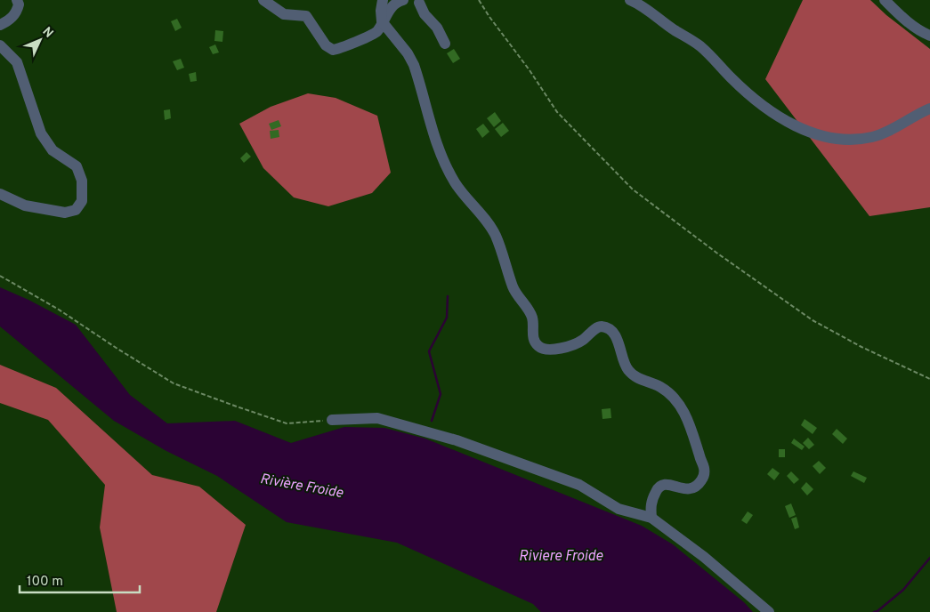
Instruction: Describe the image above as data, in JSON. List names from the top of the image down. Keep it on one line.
{"water":["Rivière Froide","Riviere Froide"],"scale_bar":"100 m","north":"top right"}
